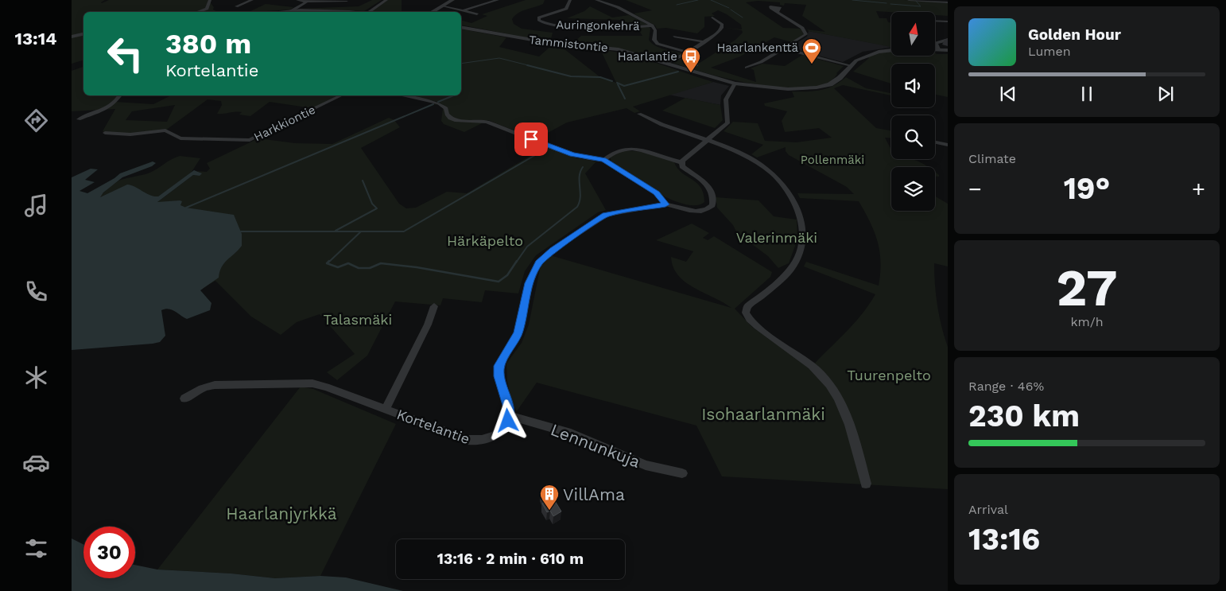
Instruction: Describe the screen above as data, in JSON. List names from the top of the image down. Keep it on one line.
{"streets":{"street":["Auringonkehrä","Tammistontie","Harkkiontie","Kortelantie","Lennunkuja"]},"crossings":[["Kortelantie","Lennunkuja"]],"parks":["Pollenmäki","Valerinmäki","Härkäpelto","Talasmäki","Tuurenpelto","Isohaarlanmäki","Haarlanjyrkkä"],"places":{"sports":["Haarlankenttä"],"bus stop":["Haarlantie"],"building":["VillAma"]},"north":"top","page":{"tabs":"13:14","turn":["380 m","Kortelantie"],"song":["Golden Hour","Lumen"],"tile":["Climate",["27","km/h"],["Range · 46%","230 km"],["Arrival","13:16"]],"heat":["−","19°","+"],"limit":"30","trip":"13:16 · 2 min · 610 m"}}
